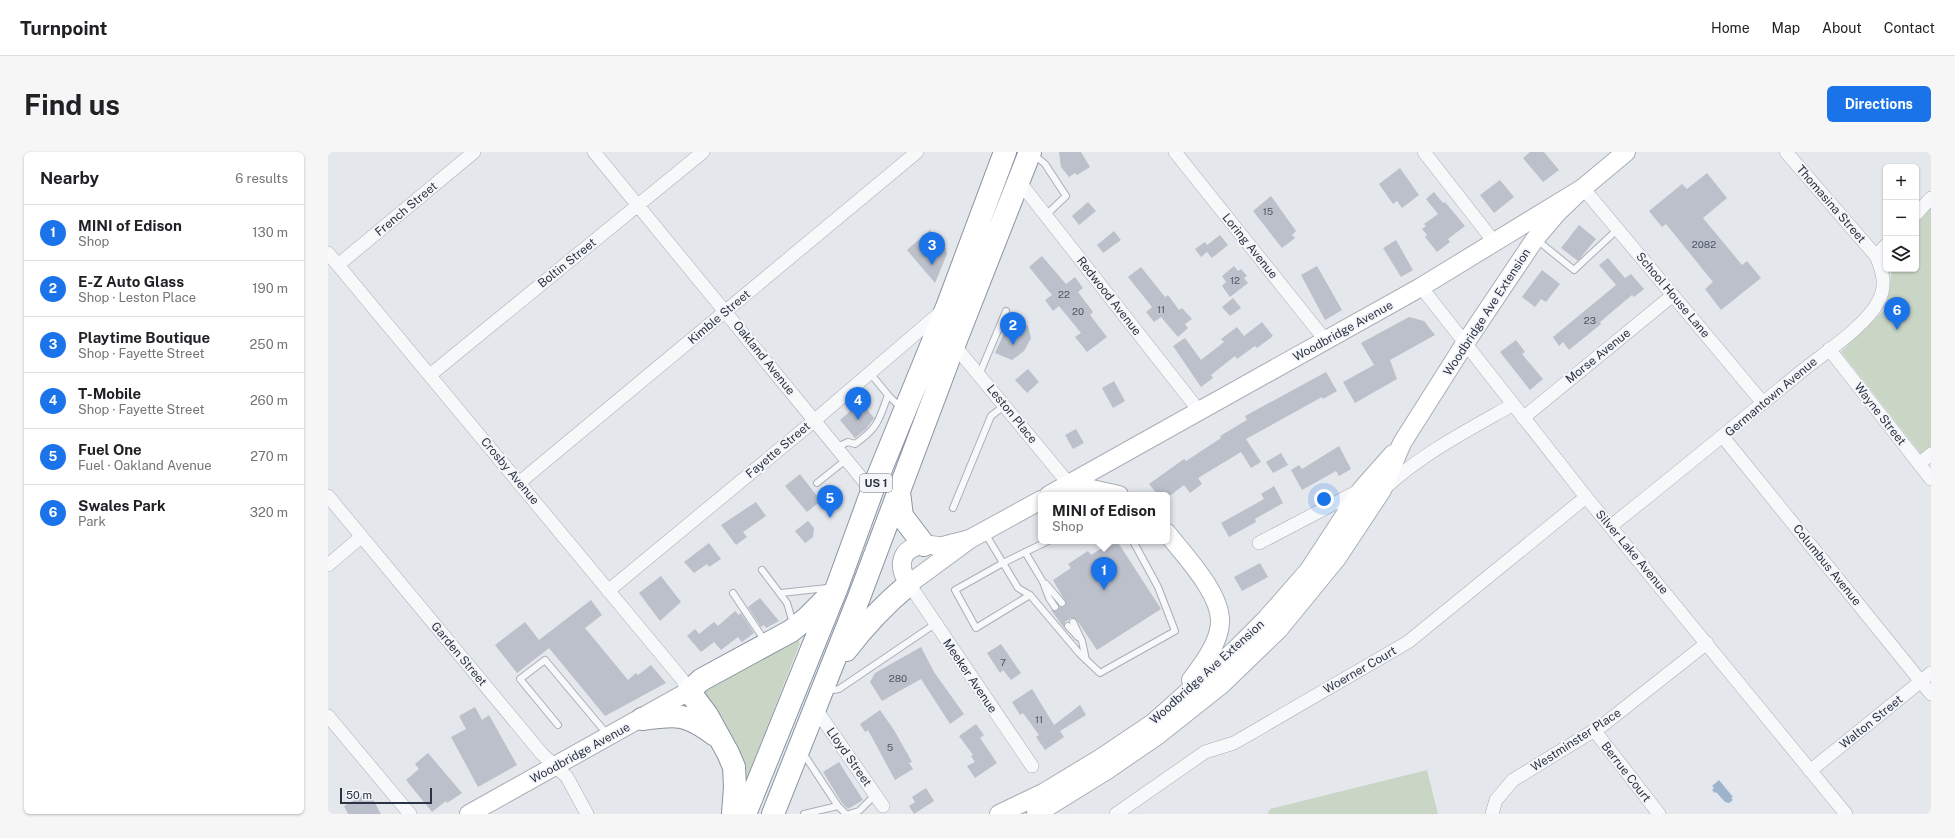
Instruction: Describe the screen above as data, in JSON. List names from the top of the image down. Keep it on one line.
{"streets":{"highway":["US 1"],"main road":["Woodbridge Ave Extension","Woodbridge Avenue"],"street":["Thomasina Street","French Street","Loring Avenue","Boltin Street","School House Lane","Redwood Avenue","Kimble Street","Morse Avenue","Oakland Avenue","Germantown Avenue","Leston Place","Wayne Street","Fayette Street","Crosby Avenue","Silver Lake Avenue","Columbus Avenue","Garden Street","Woerner Court","Meeker Avenue","Walton Street","Westminster Place","Lloyd Street","Berrue Court"]},"crossings":[["Thomasina Street","Germantown Avenue"],["French Street","Crosby Avenue"],["Loring Avenue","Woodbridge Avenue"],["Boltin Street","Oakland Avenue"],["Boltin Street","Crosby Avenue"],["School House Lane","Woodbridge Ave Extension"],["School House Lane","Woodbridge Avenue"],["School House Lane","Morse Avenue"],["School House Lane","Germantown Avenue"],["Redwood Avenue","Woodbridge Avenue"],["Redwood Avenue","US 1"],["Woodbridge Ave Extension","Woodbridge Avenue"],["Woodbridge Ave Extension","Silver Lake Avenue"],["Kimble Street","Oakland Avenue"],["Kimble Street","Crosby Avenue"],["Woodbridge Avenue","Leston Place"],["Woodbridge Avenue","Crosby Avenue"],["Woodbridge Avenue","Silver Lake Avenue"],["Woodbridge Avenue","Garden Street"],["Morse Avenue","Silver Lake Avenue"],["Oakland Avenue","Fayette Street"],["Oakland Avenue","US 1"],["Germantown Avenue","Wayne Street"],["Germantown Avenue","Silver Lake Avenue"],["Germantown Avenue","Columbus Avenue"],["Leston Place","US 1"],["Fayette Street","Crosby Avenue"],["Fayette Street","US 1"],["US 1","Lloyd Street"],["Silver Lake Avenue","Woerner Court"],["Silver Lake Avenue","Walton Street"],["Silver Lake Avenue","Westminster Place"],["Columbus Avenue","Walton Street"],["Westminster Place","Berrue Court"]],"house_numbers":["15","2082","12","22","11","20","23","7","280","11","5"],"scale_bar":"50 m","page":{"header":"Turnpoint","nav":["Home","Map","About","Contact"],"buttons":"Directions","title":"Find us","heading":["Nearby","6 results"],"map_buttons":["+","−"],"list":[{"mark":"1","name":"MINI of Edison","note":"Shop","value":"130 m"},{"mark":"2","name":"E-Z Auto Glass","note":"Shop · Leston Place","value":"190 m"},{"mark":"3","name":"Playtime Boutique","note":"Shop · Fayette Street","value":"250 m"},{"mark":"4","name":"T-Mobile","note":"Shop · Fayette Street","value":"260 m"},{"mark":"5","name":"Fuel One","note":"Fuel · Oakland Avenue","value":"270 m"},{"mark":"6","name":"Swales Park","note":"Park","value":"320 m"}],"pins":["3","6","2","4","5","1"],"popup":["MINI of Edison","Shop"],"scale":"50 m"}}
